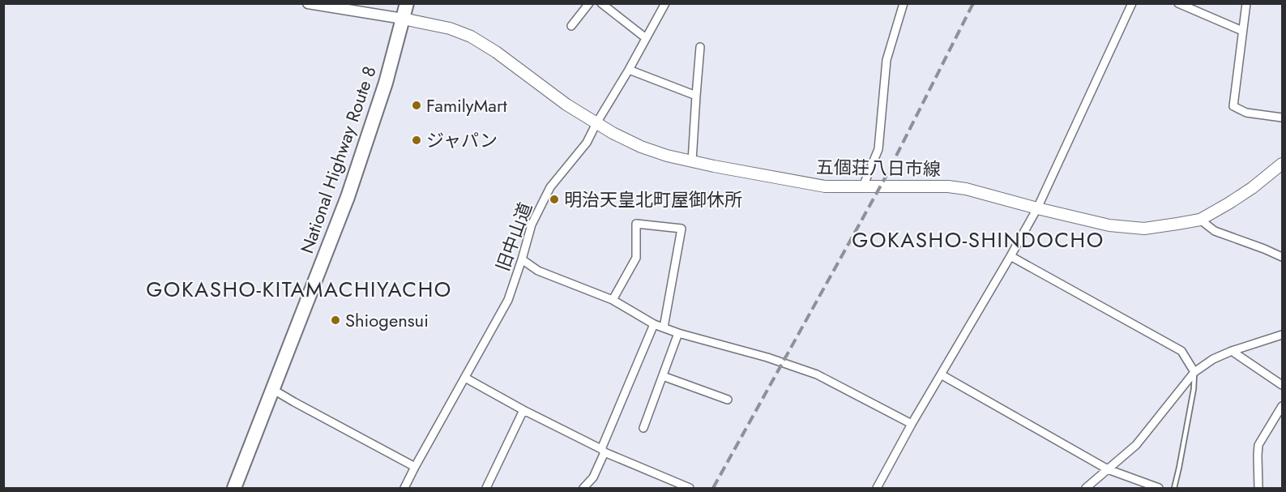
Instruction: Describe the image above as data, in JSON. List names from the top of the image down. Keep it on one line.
{"streets":{"highway":["National Highway Route 8"],"main road":["五個荘八日市線"],"street":["旧中山道"]},"crossings":[["National Highway Route 8","五個荘八日市線"],["五個荘八日市線","旧中山道"]],"districts":["GOKASHO-SHINDOCHO","GOKASHO-KITAMACHIYACHO"],"places":["FamilyMart","ジャパン","明治天皇北町屋御休所","Shiogensui"]}
